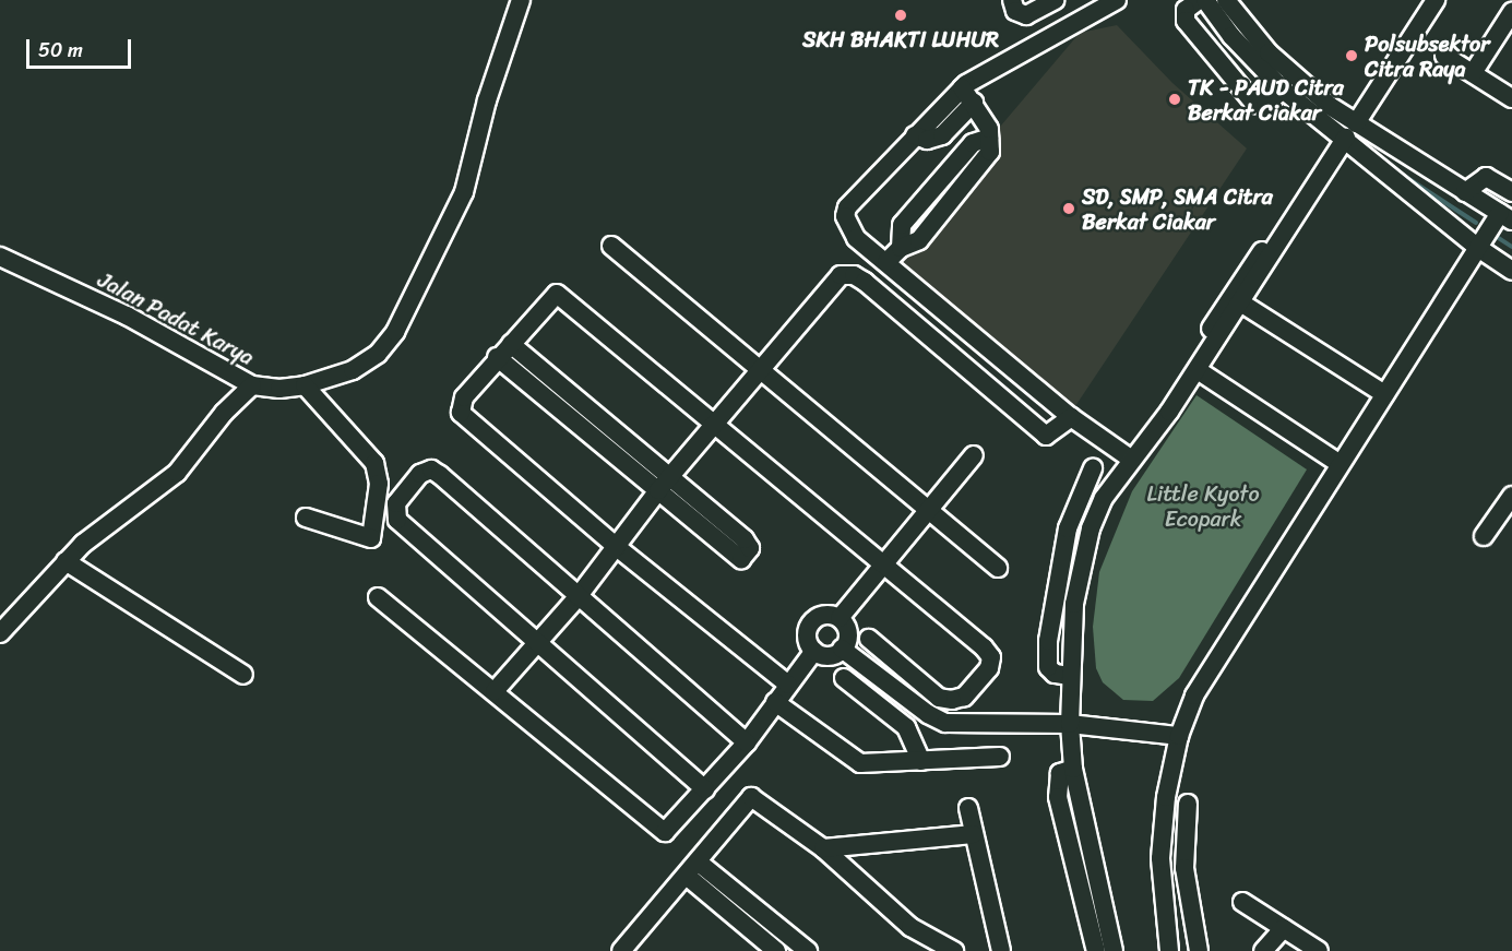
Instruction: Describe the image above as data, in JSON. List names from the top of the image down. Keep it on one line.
{"streets":{"street":["Jalan Padat Karya"]},"parks":["Little Kyoto Ecopark"],"places":["SKH BHAKTI LUHUR","Polsubsektor Citra Raya","TK - PAUD Citra Berkat Ciakar","SD, SMP, SMA Citra Berkat Ciakar"],"scale_bar":"50 m"}
